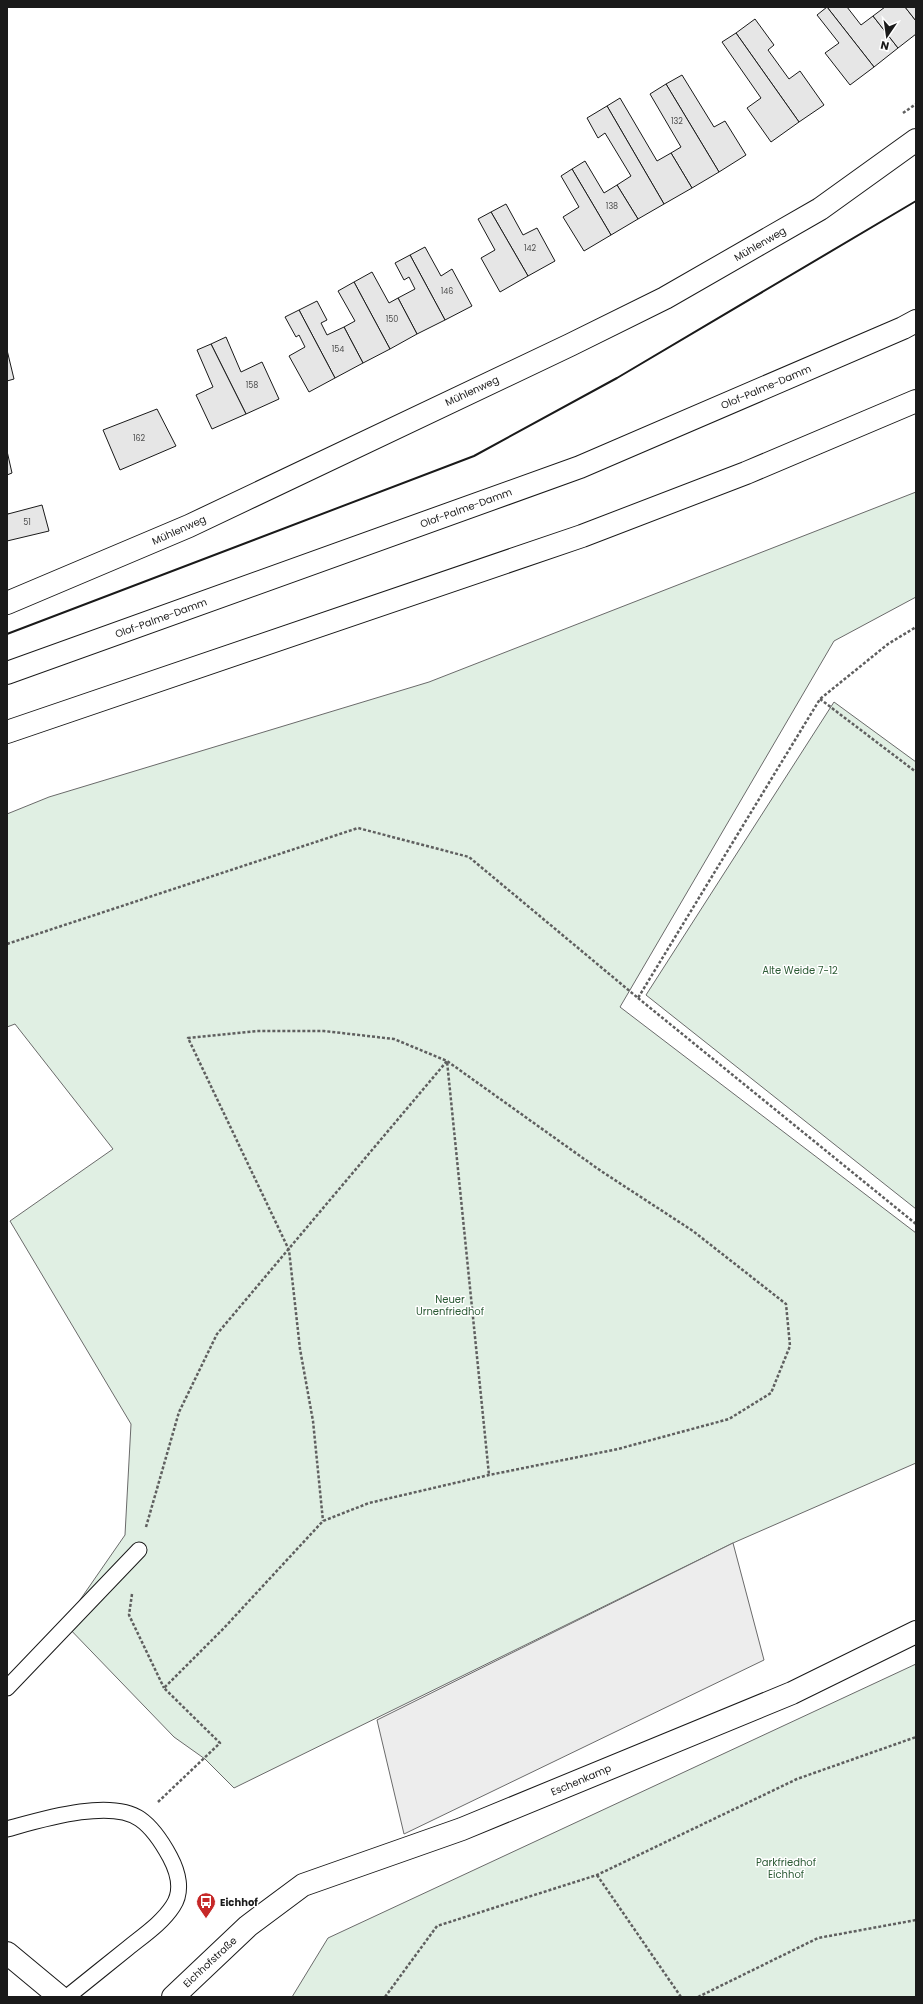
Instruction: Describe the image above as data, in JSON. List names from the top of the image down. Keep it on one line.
{"streets":{"main road":["Mühlenweg","Olof-Palme-Damm","Eschenkamp","Eichhofstraße"]},"crossings":[["Eschenkamp","Eichhofstraße"]],"parks":["Alte Weide 7-12","Neuer Urnenfriedhof","Parkfriedhof Eichhof"],"places":{"bus stop":["Eichhof"]},"house_numbers":["132","138","142","146","150","154","158","162","51"],"north":"bottom"}
